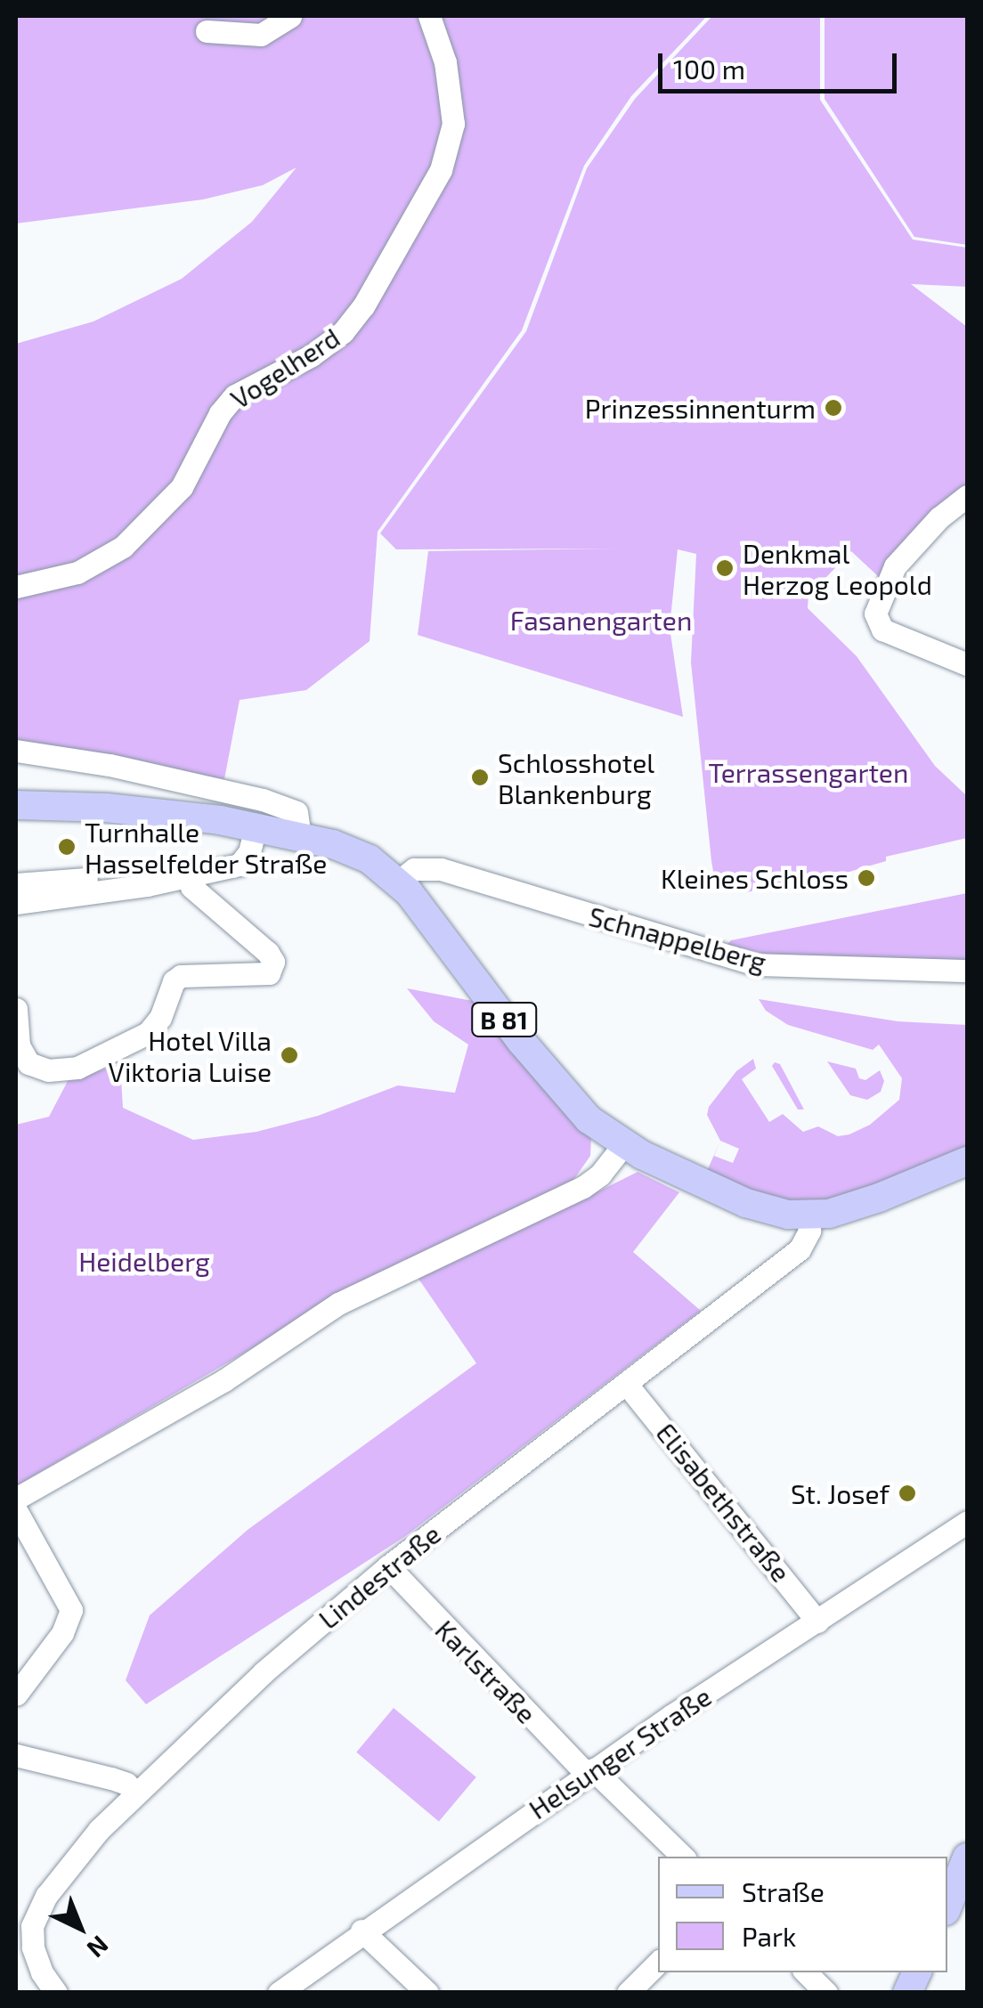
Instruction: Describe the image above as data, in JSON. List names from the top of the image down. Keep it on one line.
{"streets":{"main road":["B 81"],"street":["Vogelherd","Schnappelberg","Elisabethstraße","Lindestraße","Karlstraße","Helsunger Straße"]},"crossings":[["Schnappelberg","B 81"],["B 81","Lindestraße"],["Elisabethstraße","Lindestraße"],["Elisabethstraße","Helsunger Straße"],["Lindestraße","Karlstraße"],["Karlstraße","Helsunger Straße"]],"parks":["Fasanengarten","Terrassengarten","Heidelberg"],"places":["Prinzessinnenturm","Denkmal Herzog Leopold","Schlosshotel Blankenburg","Turnhalle Hasselfelder Straße","Kleines Schloss","Hotel Villa Viktoria Luise","St. Josef"],"legend":["Straße","Park"],"scale_bar":"100 m","north":"bottom right"}
